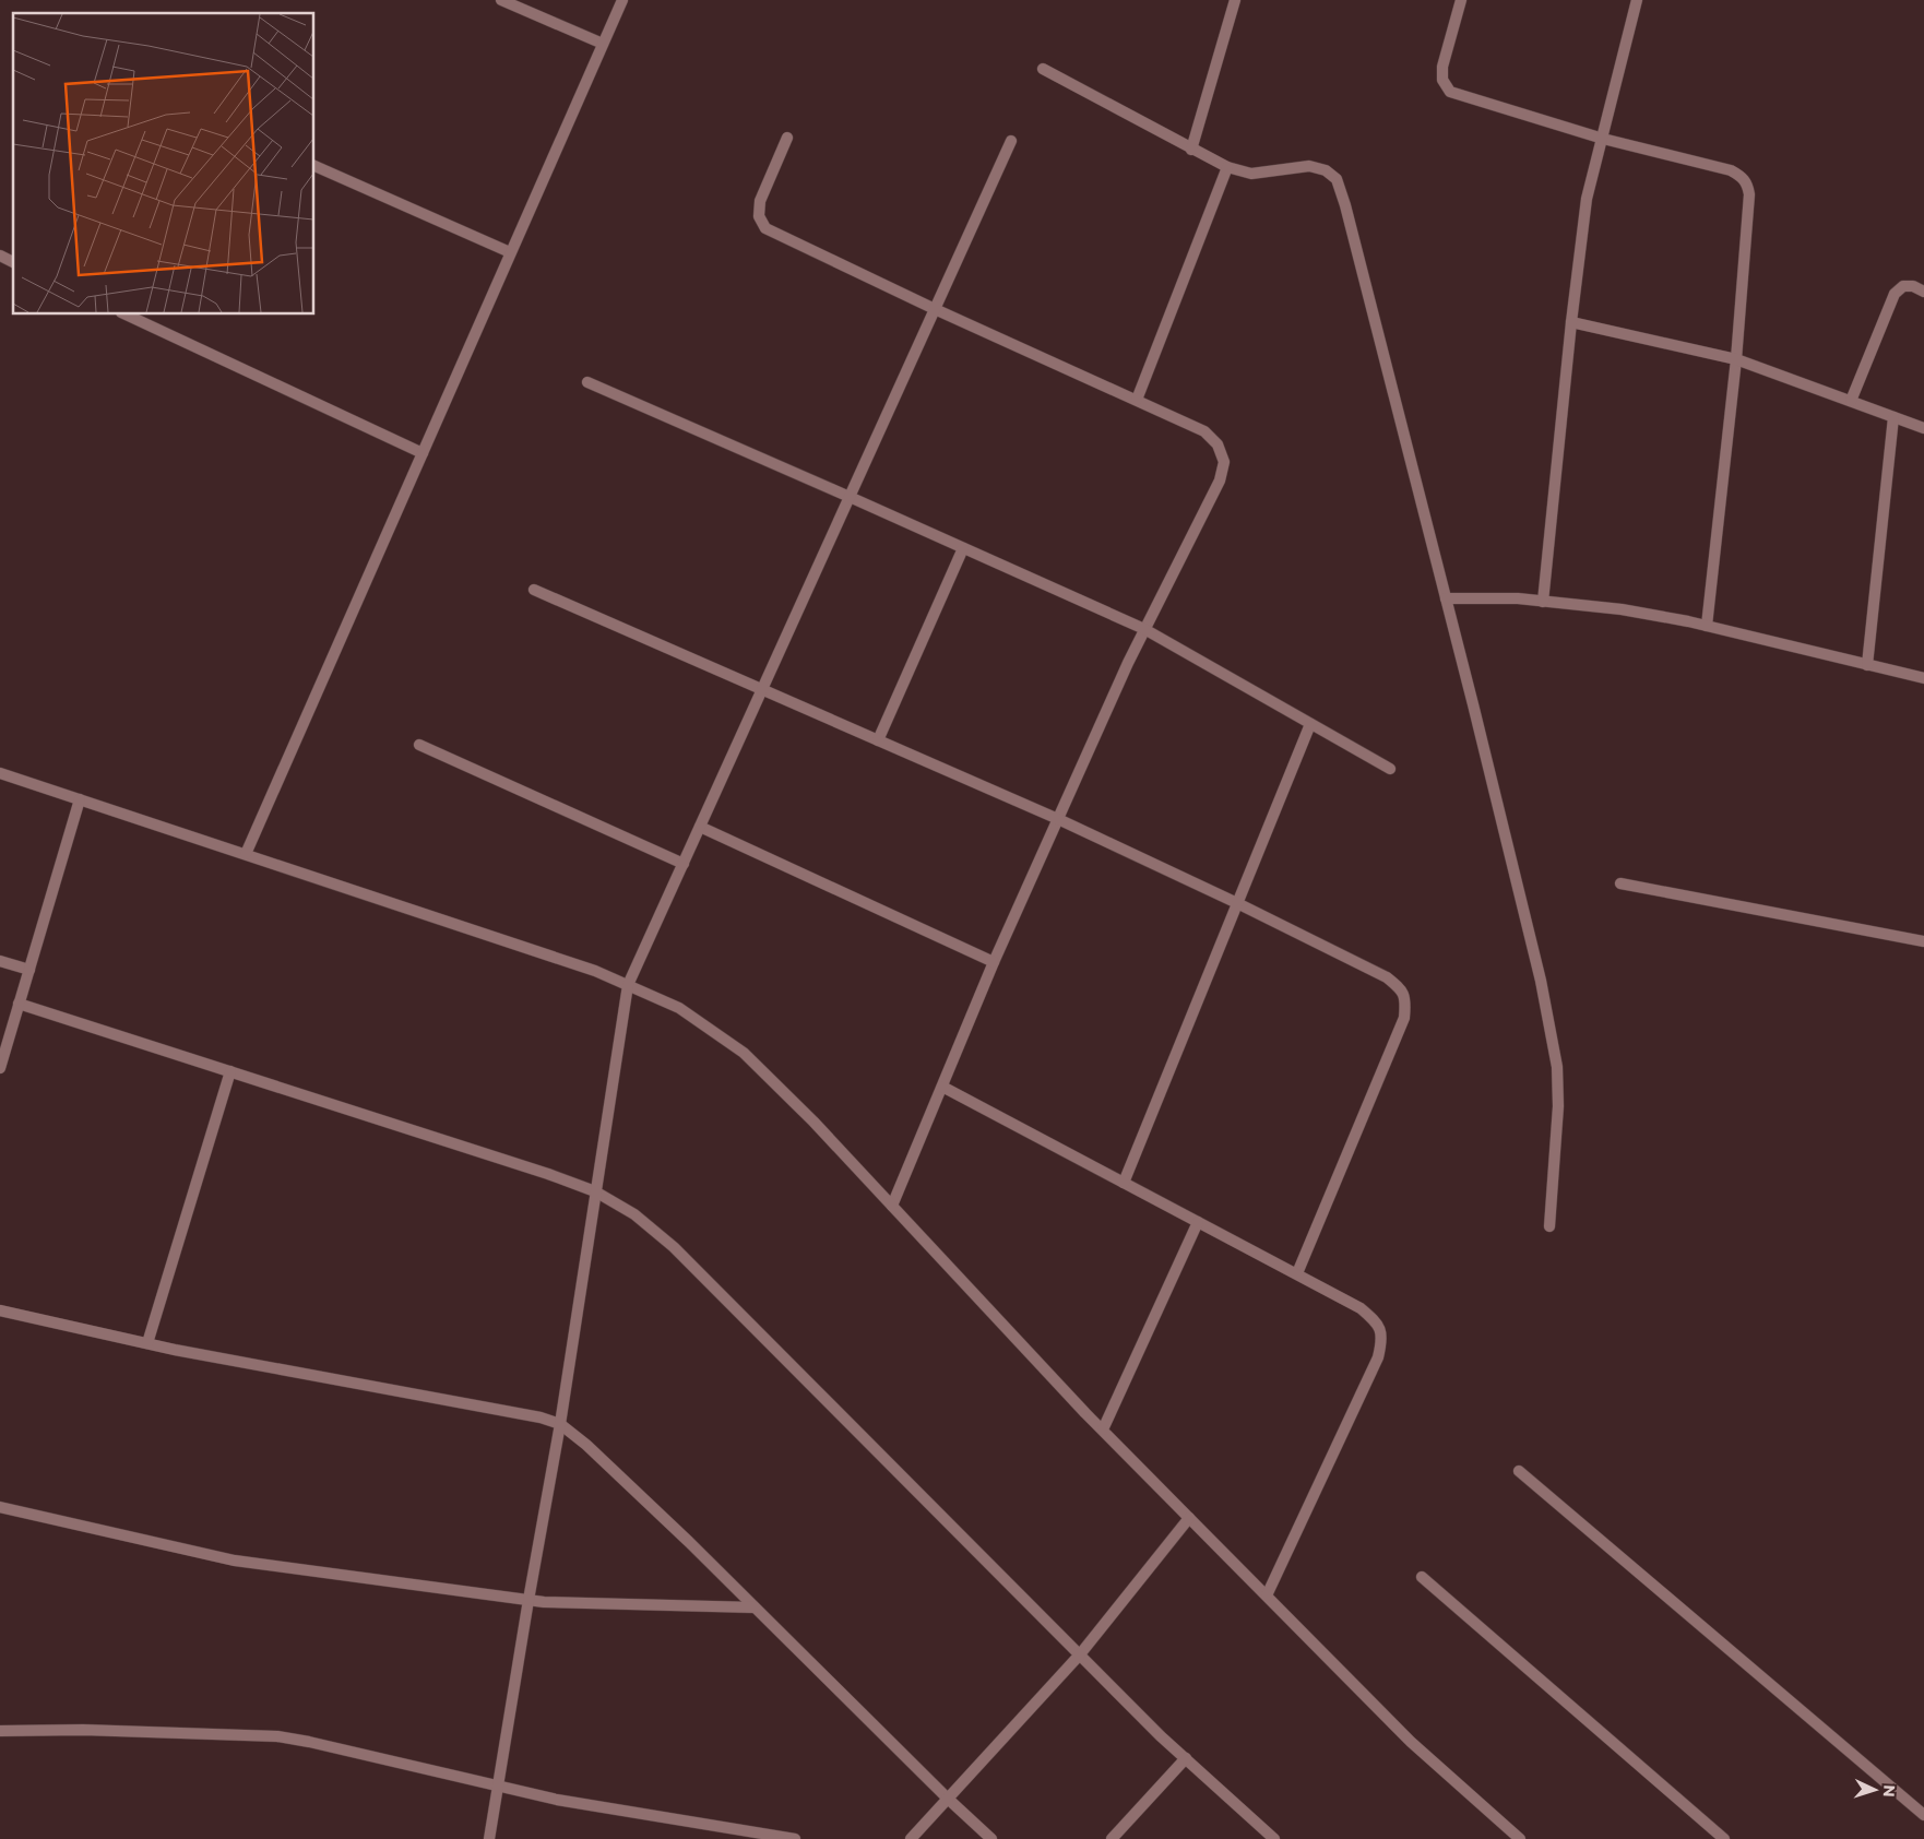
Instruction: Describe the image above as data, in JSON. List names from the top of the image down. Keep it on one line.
{"north":"right"}
